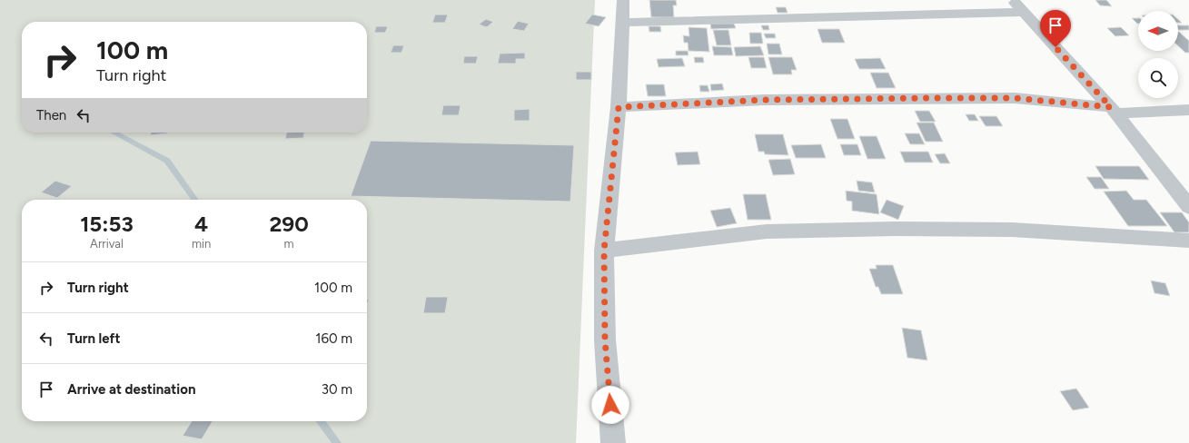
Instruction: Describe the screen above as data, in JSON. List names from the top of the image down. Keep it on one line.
{"north":"left","page":{"turn":["100 m","Turn right"],"then":"Then","eta":["15:53","Arrival","4","min","290","m"],"list":[{"name":"Turn right","value":"100 m"},{"name":"Turn left","value":"160 m"},{"name":"Arrive at destination","value":"30 m"}]}}
